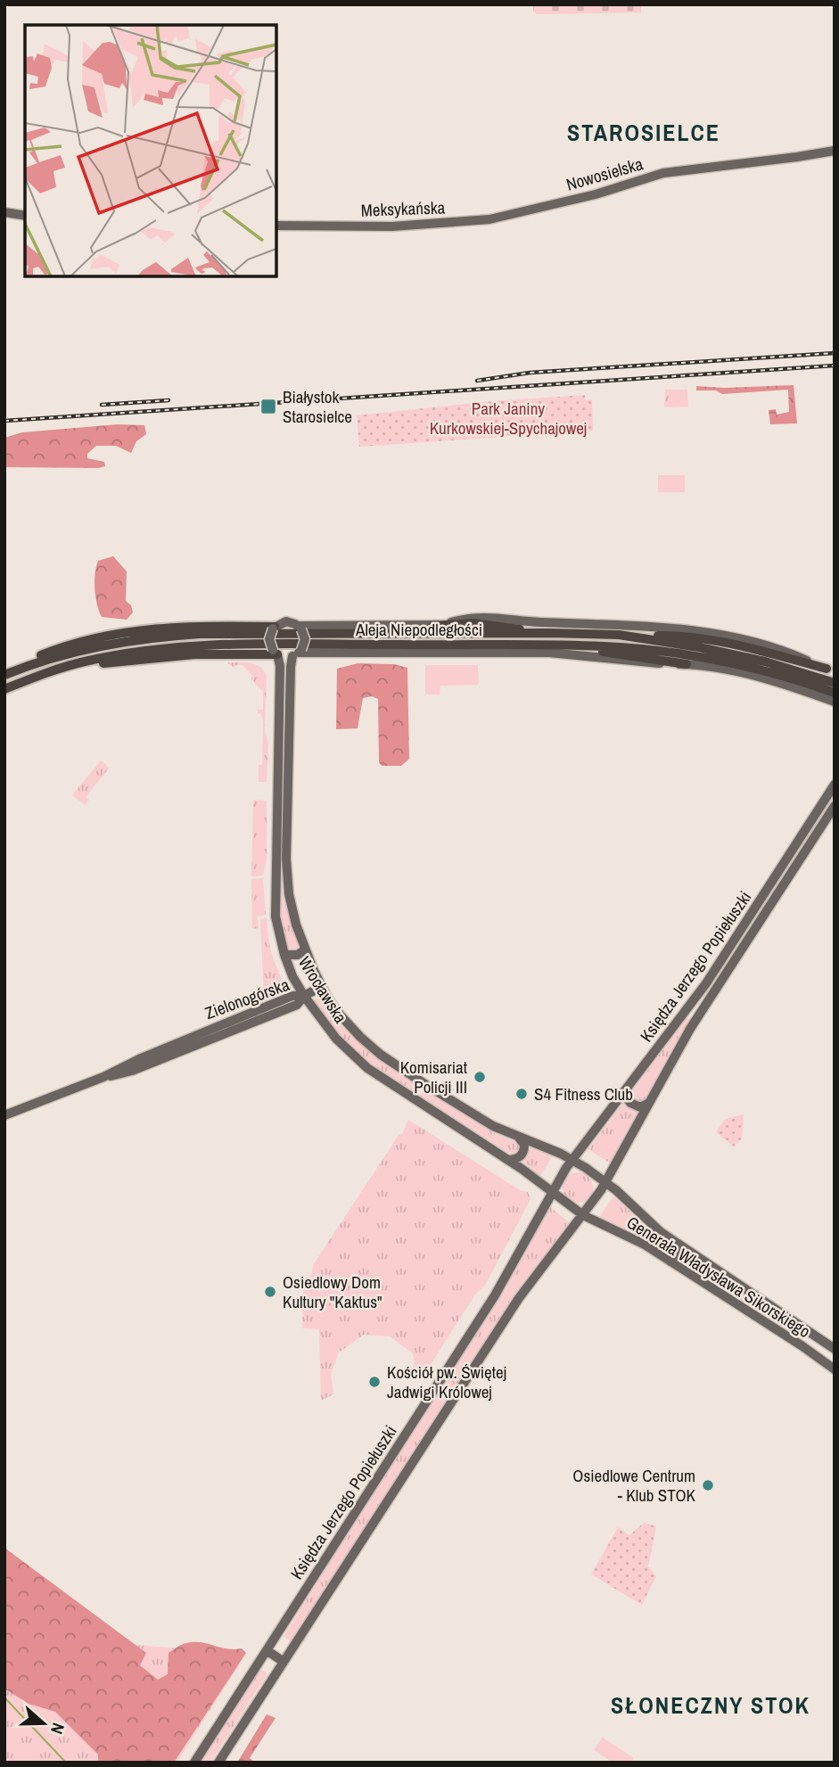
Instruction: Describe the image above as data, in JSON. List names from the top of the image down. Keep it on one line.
{"streets":{"main road":["Nowosielska","Meksykańska","Aleja Niepodległości","Księdza Jerzego Popiełuszki","Wrocławska","Zielonogórska","Generała Władysława Sikorskiego"]},"crossings":[["Nowosielska","Meksykańska"],["Księdza Jerzego Popiełuszki","Wrocławska"],["Księdza Jerzego Popiełuszki","Generała Władysława Sikorskiego"],["Wrocławska","Zielonogórska"],["Wrocławska","Generała Władysława Sikorskiego"]],"districts":["STAROSIELCE","SŁONECZNY STOK"],"parks":["Park Janiny Kurkowskiej-Spychajowej"],"places":{"transit":["Białystok Starosielce"],"other":["Komisariat Policji III","S4 Fitness Club","Osiedlowy Dom Kultury \"Kaktus\"","Kościół pw. Świętej Jadwigi Królowej","Osiedlowe Centrum - Klub STOK"]},"north":"right"}
